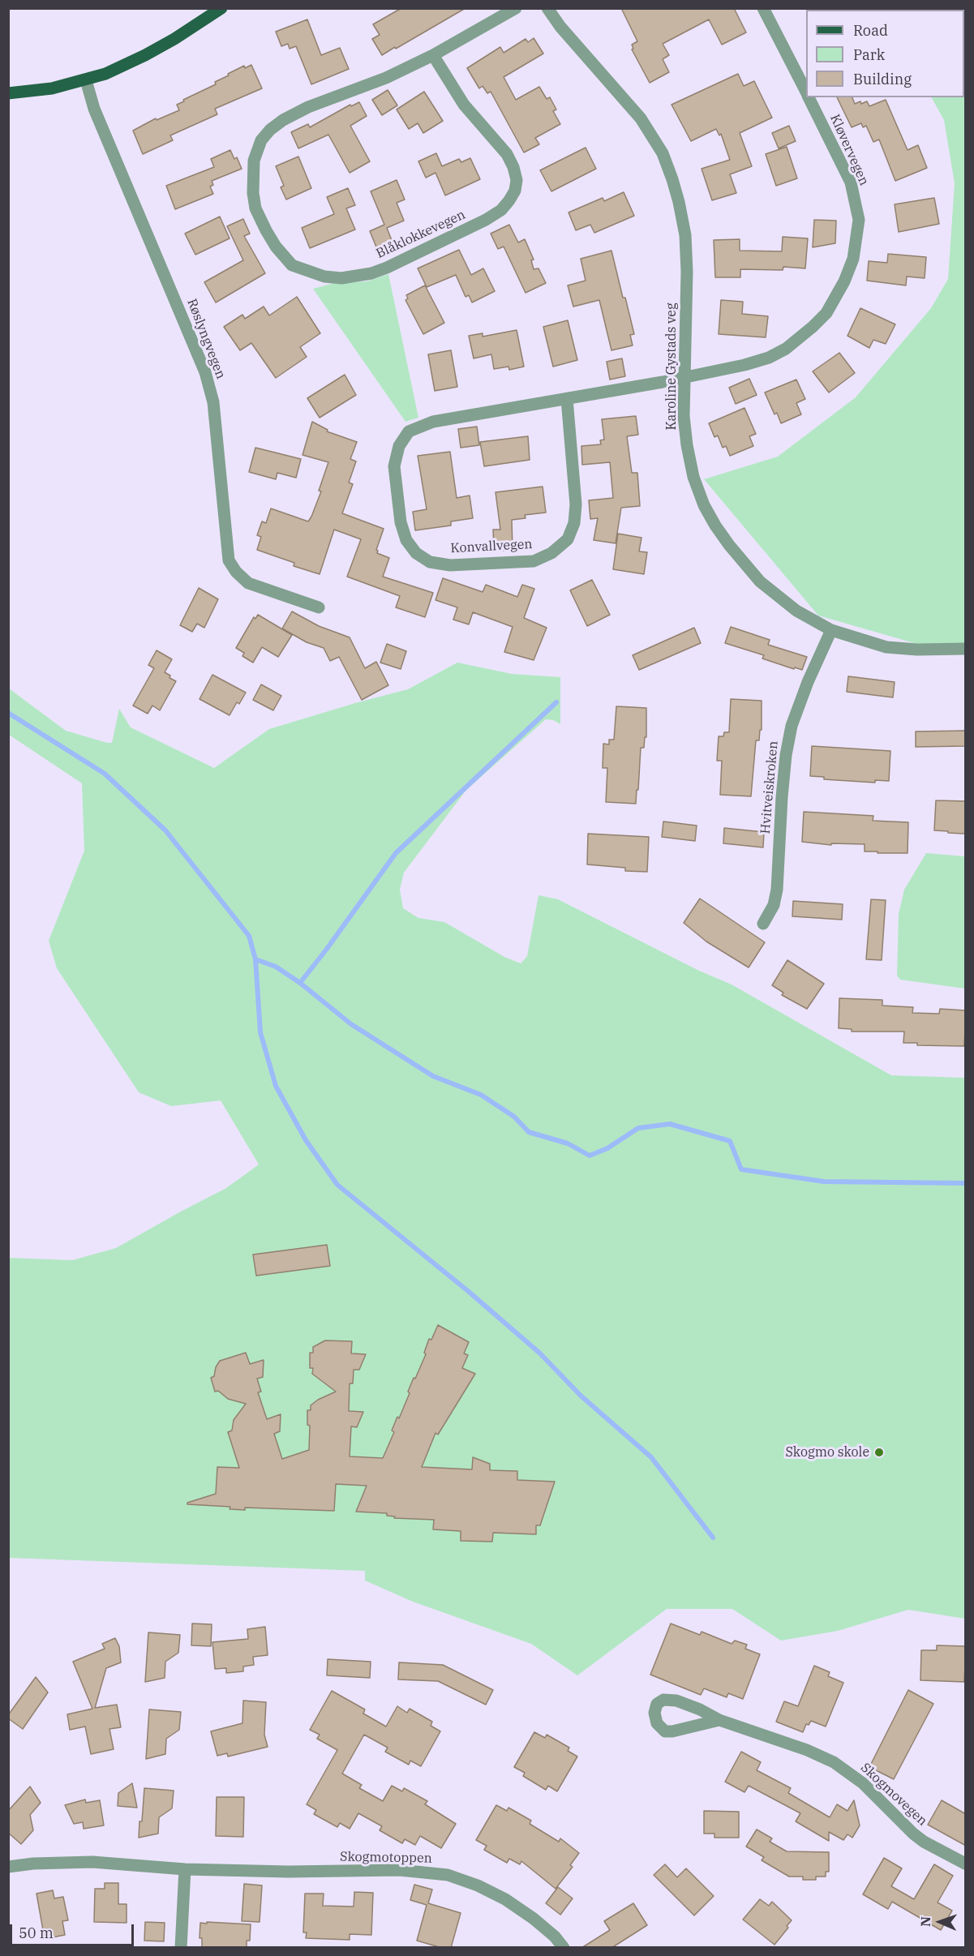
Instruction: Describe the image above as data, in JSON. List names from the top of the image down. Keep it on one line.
{"streets":{"street":["Kløvervegen","Blåklokkevegen","Røslyngvegen","Karoline Gystads veg","Konvallvegen","Hvitveiskroken","Skogmovegen","Skogmotoppen"]},"crossings":[["Kløvervegen","Karoline Gystads veg"],["Kløvervegen","Konvallvegen"],["Karoline Gystads veg","Konvallvegen"],["Karoline Gystads veg","Hvitveiskroken"]],"places":["Skogmo skole"],"legend":["Road","Park","Building"],"scale_bar":"50 m","north":"left"}
